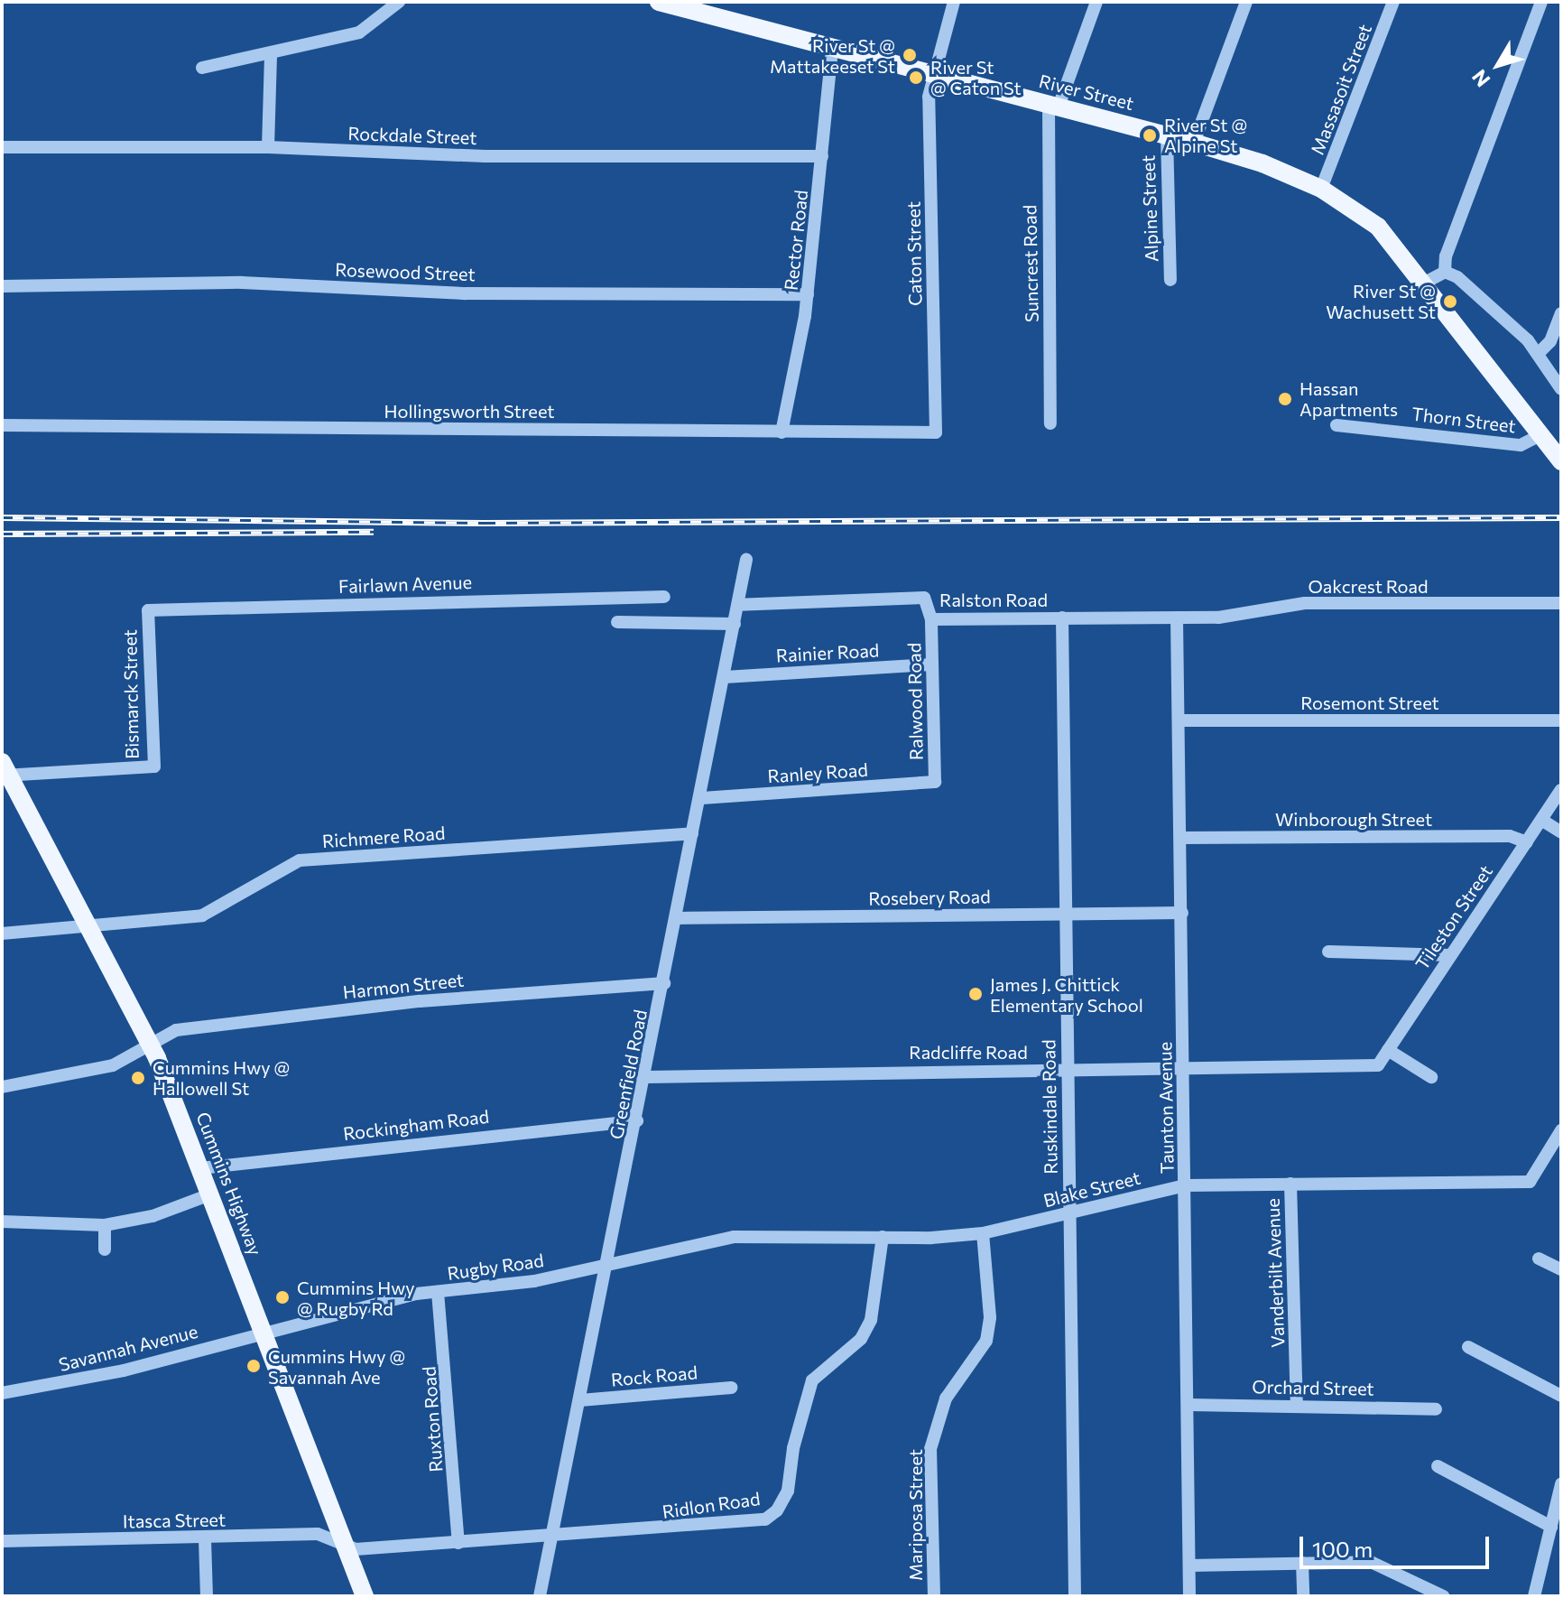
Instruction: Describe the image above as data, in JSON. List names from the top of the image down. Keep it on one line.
{"streets":{"main road":["River Street","Cummins Highway"],"street":["Massasoit Street","Rockdale Street","Alpine Street","Rector Road","Caton Street","Suncrest Road","Rosewood Street","Hollingsworth Street","Thorn Street","Fairlawn Avenue","Oakcrest Road","Ralston Road","Rainier Road","Bismarck Street","Ralwood Road","Rosemont Street","Ranley Road","Winborough Street","Richmere Road","Rosebery Road","Tileston Street","Harmon Street","Radcliffe Road","Greenfield Road","Ruskindale Road","Taunton Avenue","Rockingham Road","Blake Street","Rugby Road","Vanderbilt Avenue","Savannah Avenue","Rock Road","Orchard Street","Ruxton Road","Ridlon Road","Mariposa Street","Itasca Street"]},"crossings":[["Massasoit Street","River Street"],["River Street","Alpine Street"],["River Street","Rector Road"],["River Street","Caton Street"],["River Street","Suncrest Road"],["River Street","Thorn Street"],["Rockdale Street","Rector Road"],["Rector Road","Rosewood Street"],["Rector Road","Hollingsworth Street"],["Caton Street","Hollingsworth Street"],["Fairlawn Avenue","Bismarck Street"],["Oakcrest Road","Ralston Road"],["Oakcrest Road","Taunton Avenue"],["Ralston Road","Ralwood Road"],["Ralston Road","Greenfield Road"],["Ralston Road","Ruskindale Road"],["Ralston Road","Taunton Avenue"],["Rainier Road","Ralwood Road"],["Rainier Road","Greenfield Road"],["Bismarck Street","Cummins Highway"],["Ralwood Road","Ranley Road"],["Rosemont Street","Taunton Avenue"],["Ranley Road","Greenfield Road"],["Winborough Street","Tileston Street"],["Winborough Street","Taunton Avenue"],["Richmere Road","Greenfield Road"],["Richmere Road","Cummins Highway"],["Rosebery Road","Greenfield Road"],["Rosebery Road","Ruskindale Road"],["Rosebery Road","Taunton Avenue"],["Tileston Street","Radcliffe Road"],["Harmon Street","Greenfield Road"],["Harmon Street","Cummins Highway"],["Radcliffe Road","Greenfield Road"],["Radcliffe Road","Ruskindale Road"],["Radcliffe Road","Taunton Avenue"],["Greenfield Road","Rockingham Road"],["Greenfield Road","Blake Street"],["Greenfield Road","Rugby Road"],["Greenfield Road","Rock Road"],["Greenfield Road","Ridlon Road"],["Ruskindale Road","Blake Street"],["Taunton Avenue","Blake Street"],["Taunton Avenue","Orchard Street"],["Rockingham Road","Cummins Highway"],["Cummins Highway","Rugby Road"],["Cummins Highway","Savannah Avenue"],["Cummins Highway","Ridlon Road"],["Cummins Highway","Itasca Street"],["Blake Street","Rugby Road"],["Blake Street","Vanderbilt Avenue"],["Blake Street","Ridlon Road"],["Blake Street","Mariposa Street"],["Rugby Road","Savannah Avenue"],["Rugby Road","Ruxton Road"],["Vanderbilt Avenue","Orchard Street"],["Ruxton Road","Ridlon Road"],["Ridlon Road","Itasca Street"]],"places":["River St @ Mattakeeset St","River St @ Caton St","River St @ Alpine St","River St @ Wachusett St","Hassan Apartments","James J. Chittick Elementary School","Cummins Hwy @ Hallowell St","Cummins Hwy @ Rugby Rd","Cummins Hwy @ Savannah Ave"],"scale_bar":"100 m","north":"bottom left"}
